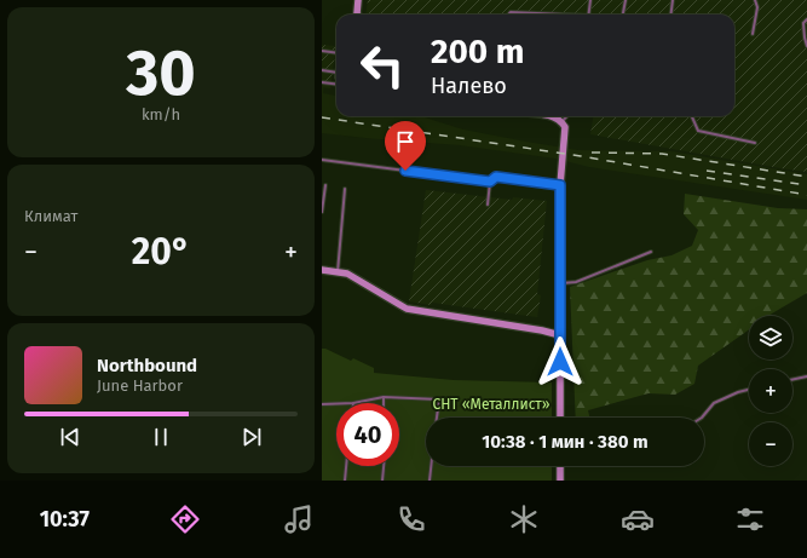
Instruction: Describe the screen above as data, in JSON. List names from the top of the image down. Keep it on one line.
{"parks":["СНТ «Металлист»"],"page":{"tile":[["30","km/h"],"Климат"],"turn":["200 m","Налево"],"heat":["−","20°","+"],"map_buttons":["+","−"],"song":["Northbound","June Harbor"],"limit":"40","trip":"10:38 · 1 мин · 380 m","tabs":"10:37"}}
